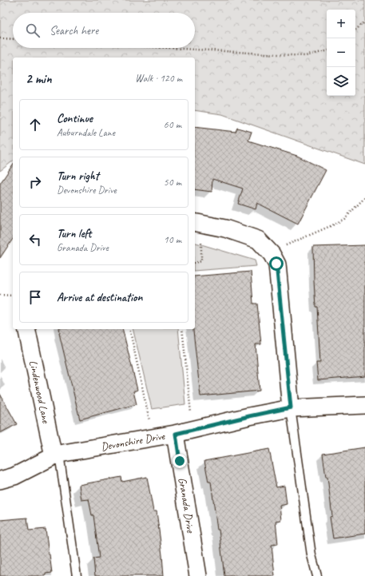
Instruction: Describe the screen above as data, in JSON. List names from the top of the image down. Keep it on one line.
{"streets":{"street":["Lindenwood Lane","Devonshire Drive","Granada Drive"]},"crossings":[["Lindenwood Lane","Devonshire Drive"],["Devonshire Drive","Granada Drive"]],"page":{"map_buttons":["+","−"],"search":"Search here","heading":["2 min","Walk · 120 m"],"list":[["Continue","Auburndale Lane","60 m"],["Turn right","Devonshire Drive","50 m"],["Turn left","Granada Drive","10 m"],"Arrive at destination"]}}
